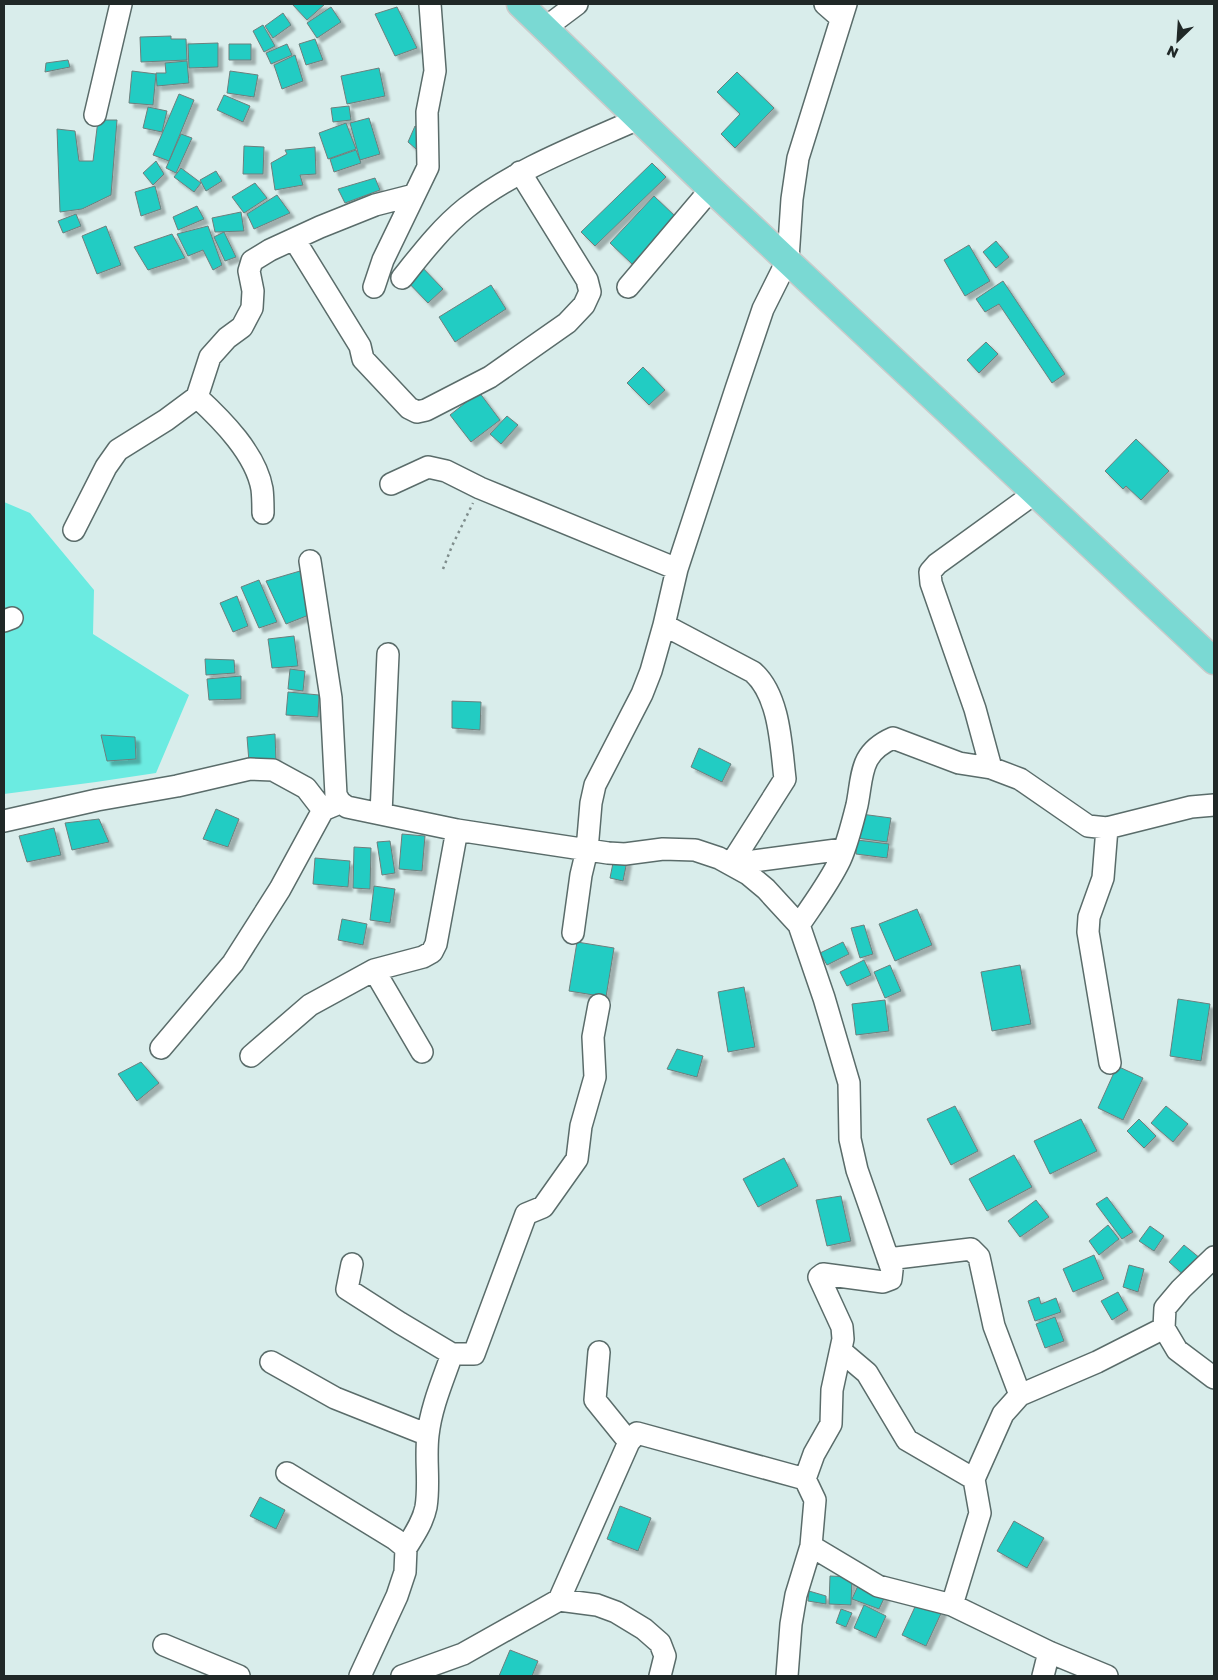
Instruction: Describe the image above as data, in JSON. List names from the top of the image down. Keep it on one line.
{"north":"bottom left"}
